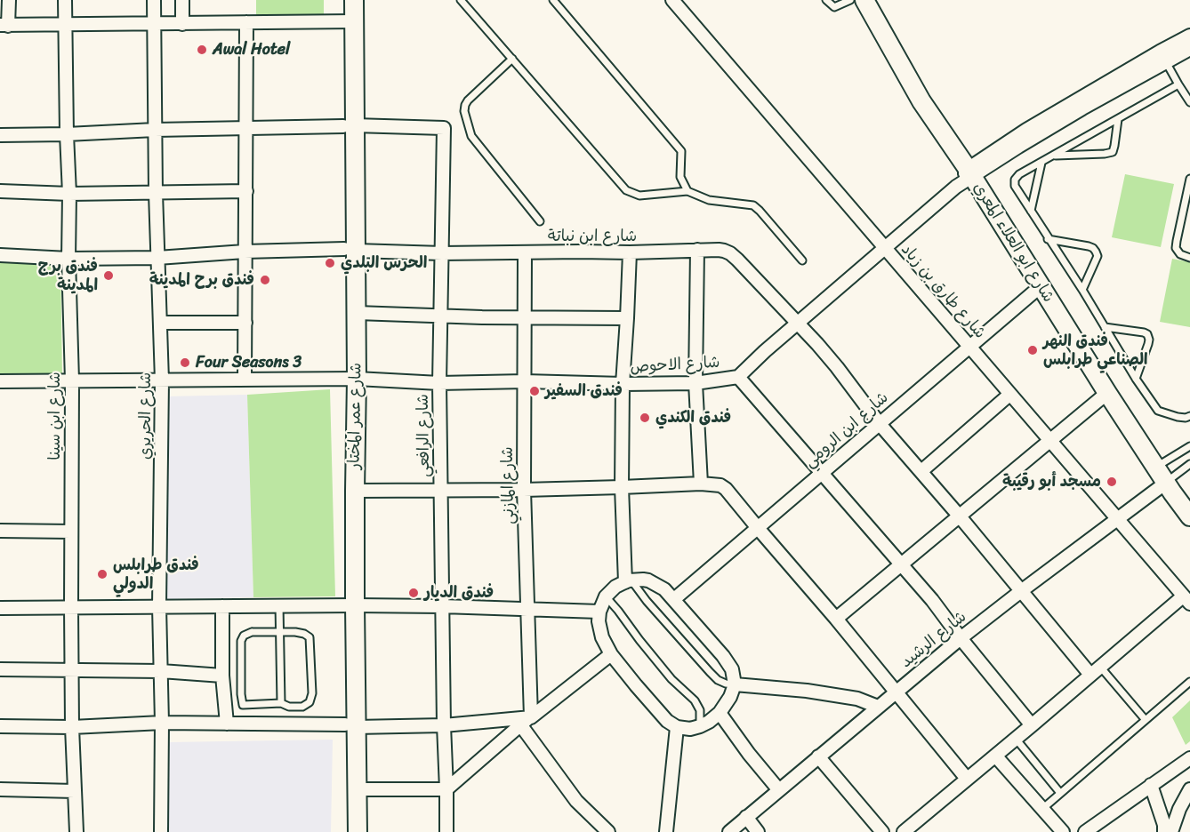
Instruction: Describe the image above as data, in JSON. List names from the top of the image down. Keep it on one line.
{"streets":{"main road":["شارع ابو العلاء المعري","شارع عمر المختار"],"street":["شارع ابن نباتة","شارع طارق بن زياد","شارع الاحوص","شارع ابن سينا","شارع الحريري","شارع ابن الرومي","شارع الرافعي","شارع المازني","شارع الرشيد"]},"crossings":[["شارع ابن نباتة","شارع الاحوص"],["شارع ابن نباتة","شارع ابن سينا"],["شارع ابن نباتة","شارع الحريري"],["شارع ابن نباتة","شارع عمر المختار"],["شارع ابن نباتة","شارع ابن الرومي"],["شارع ابن نباتة","شارع الرافعي"],["شارع ابن نباتة","شارع المازني"],["شارع ابن نباتة","شارع الرشيد"],["شارع ابو العلاء المعري","شارع الاحوص"],["شارع ابو العلاء المعري","شارع ابن الرومي"],["شارع ابو العلاء المعري","شارع الرشيد"],["شارع طارق بن زياد","شارع الاحوص"],["شارع طارق بن زياد","شارع ابن الرومي"],["شارع طارق بن زياد","شارع الرشيد"],["شارع الاحوص","شارع ابن سينا"],["شارع الاحوص","شارع الحريري"],["شارع الاحوص","شارع عمر المختار"],["شارع الاحوص","شارع الرافعي"],["شارع الاحوص","شارع المازني"],["شارع عمر المختار","شارع الرافعي"]],"places":["Awal Hotel","الحرس البلدي","فندق برج المدينة","فندق برح المدينة","فندق النهر الصناعي طرابلس","Four Seasons 3","فندق السفير","فندق الكندي","مسجد أبو رقيبة","فندق طرابلس الدولي","فندق الديار"]}
